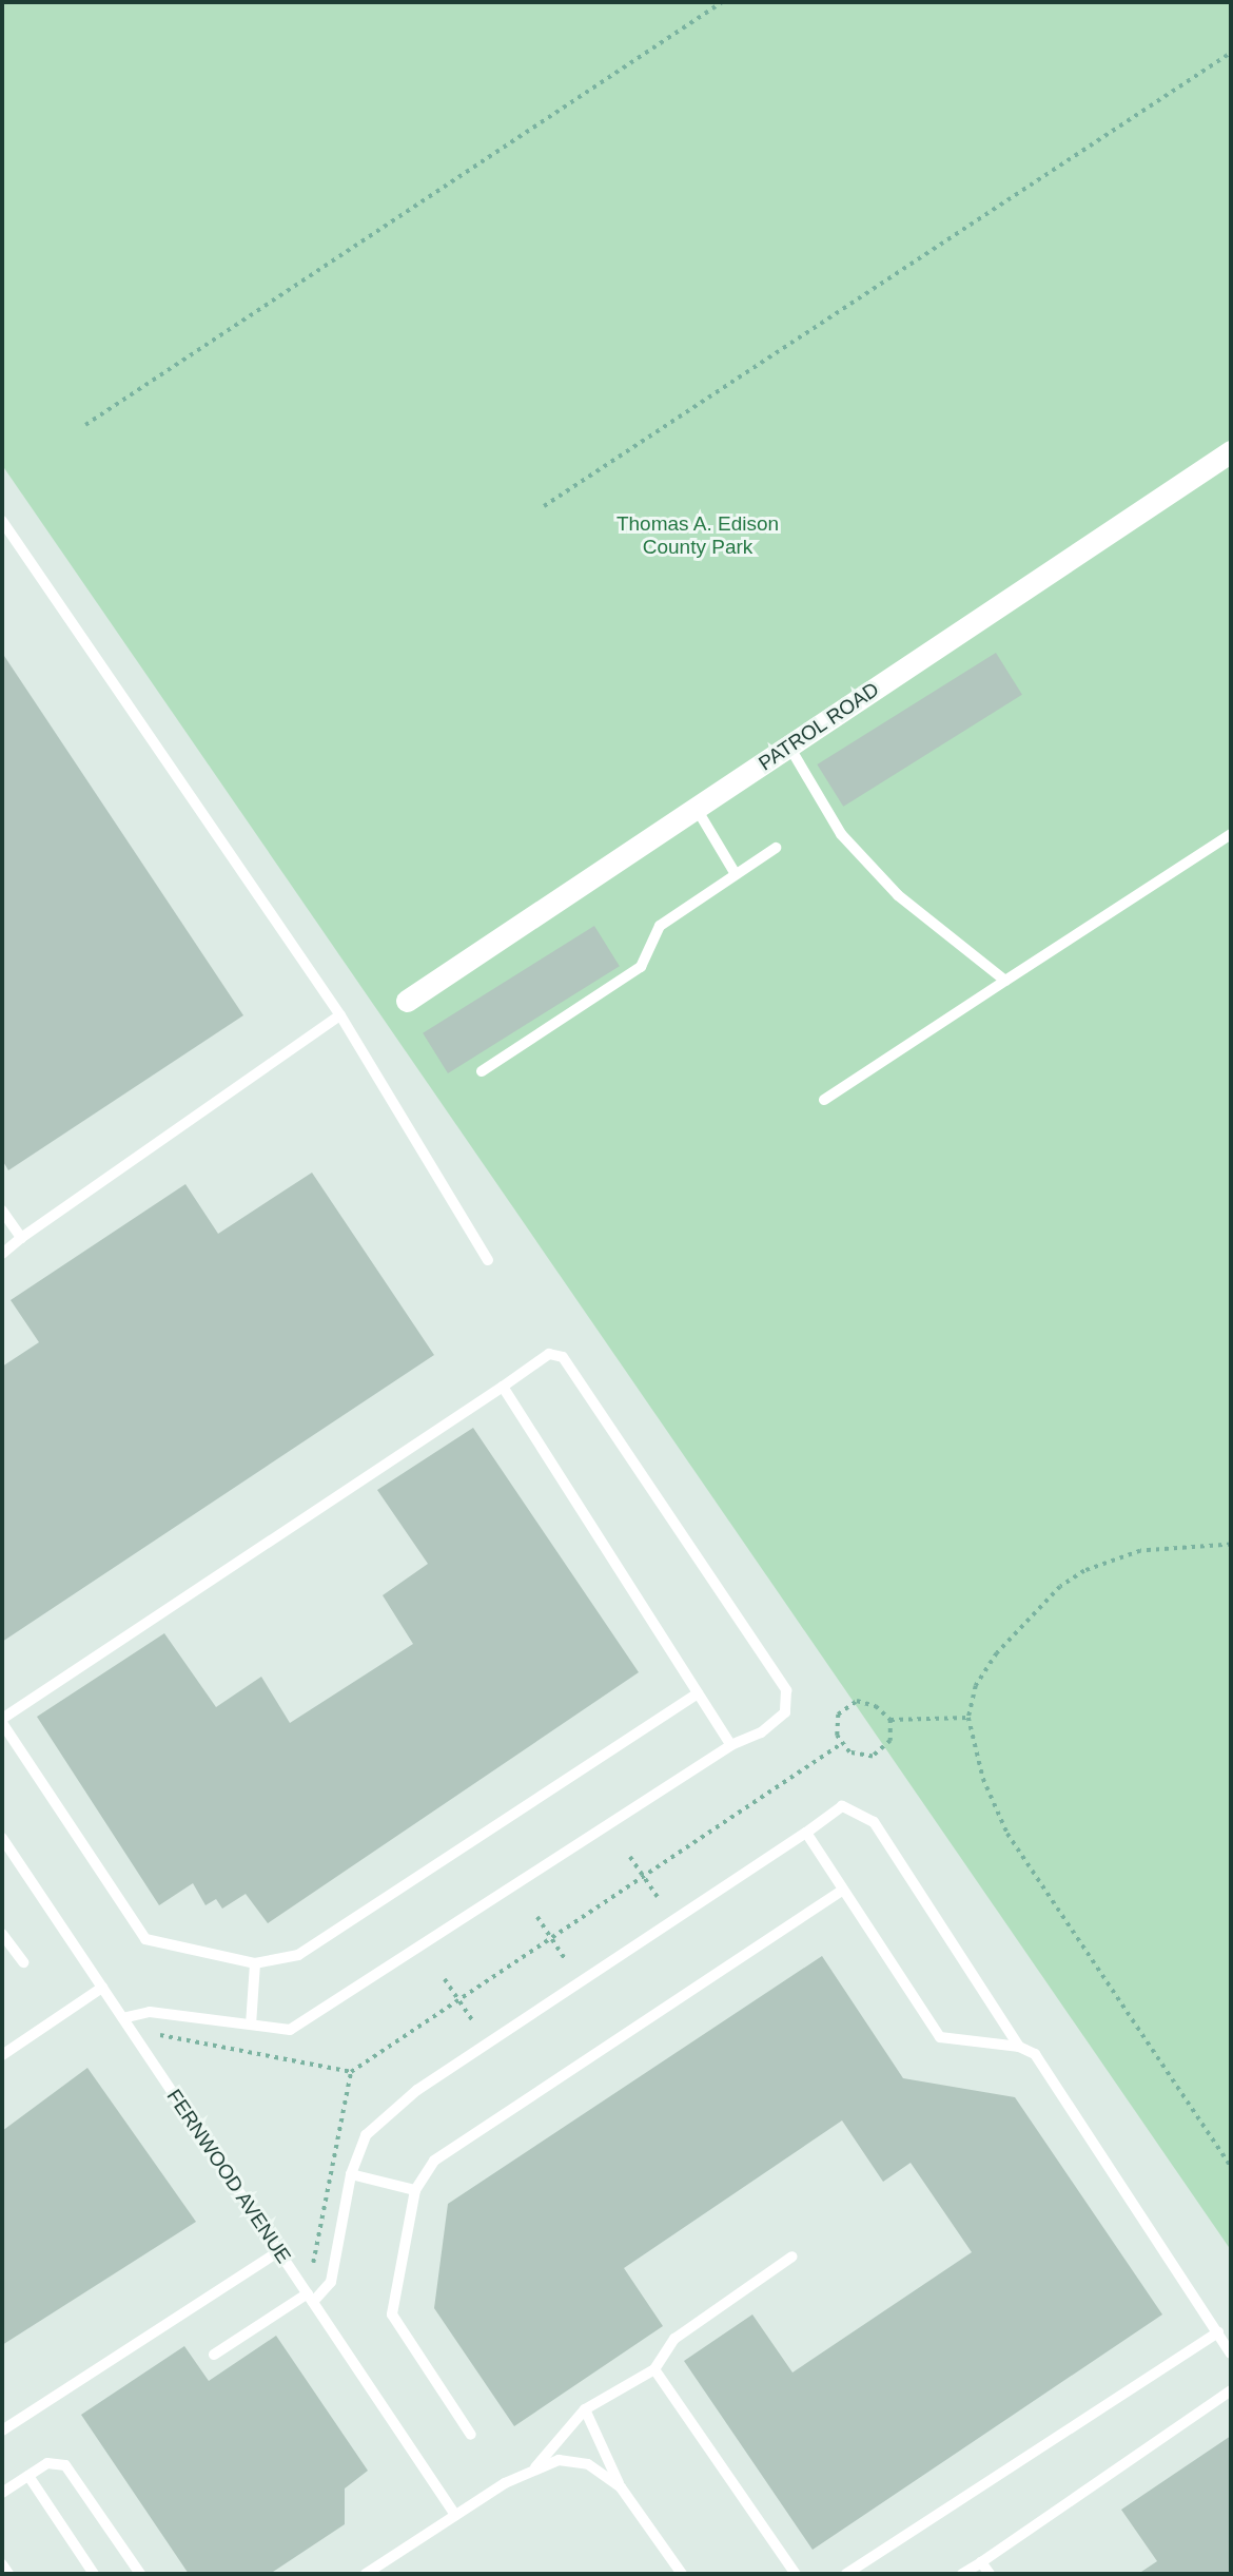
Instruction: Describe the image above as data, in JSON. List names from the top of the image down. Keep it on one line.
{"streets":{"street":["PATROL ROAD"],"lane":["FERNWOOD AVENUE"]},"parks":["Thomas A. Edison County Park"]}
